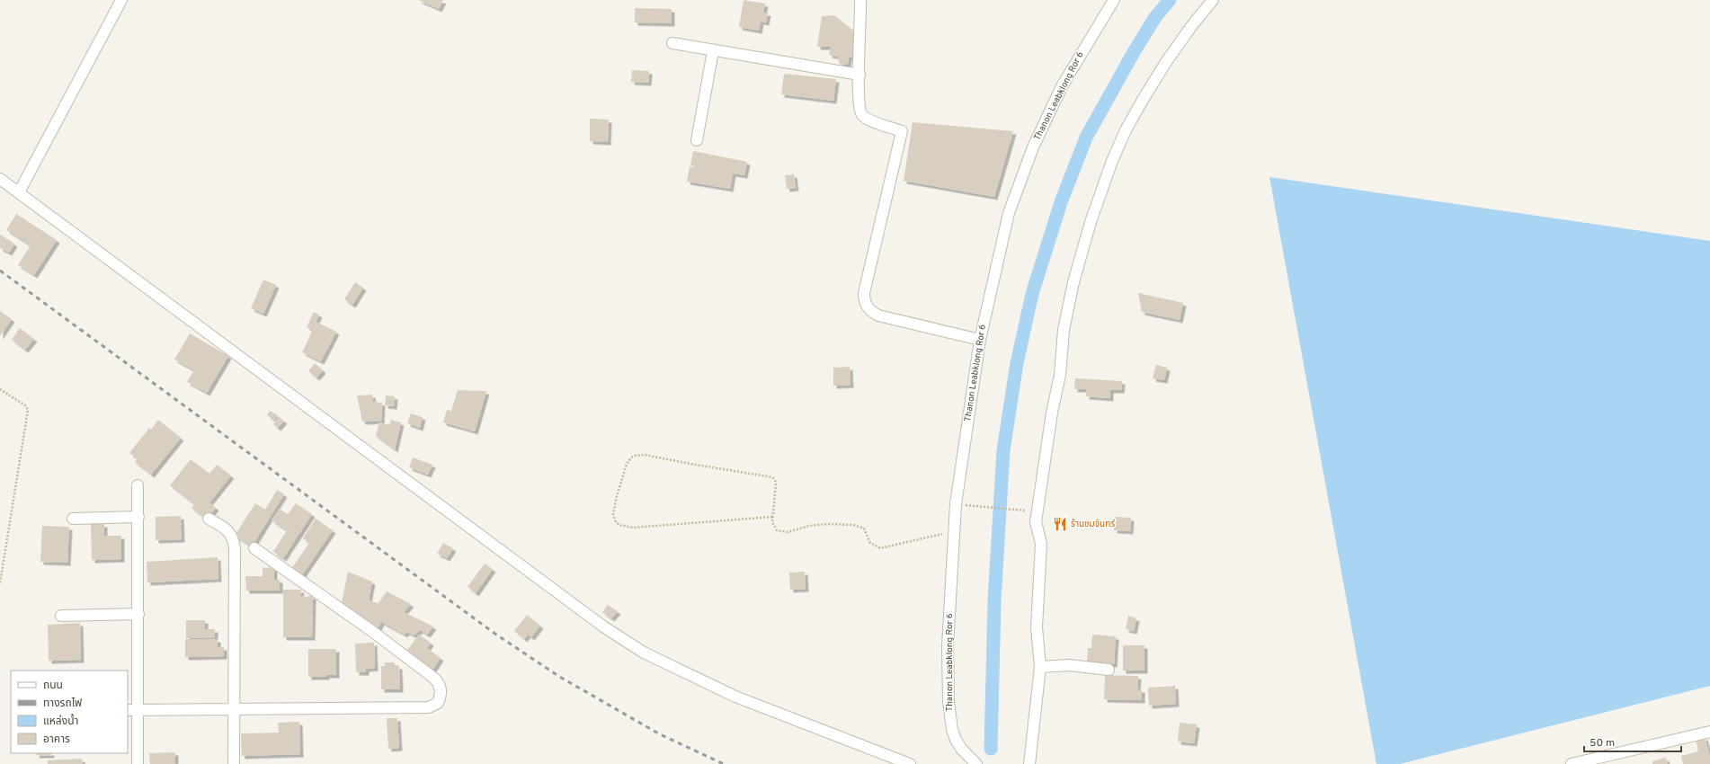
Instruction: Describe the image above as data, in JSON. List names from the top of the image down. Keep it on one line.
{"streets":{"street":["Thanon Leabklong Ror 6"]},"places":{"restaurant":["ร้านชมจันทร์"]},"legend":["ถนน","ทางรถไฟ","แหล่งน้ำ","อาคาร"],"scale_bar":"50 m"}
